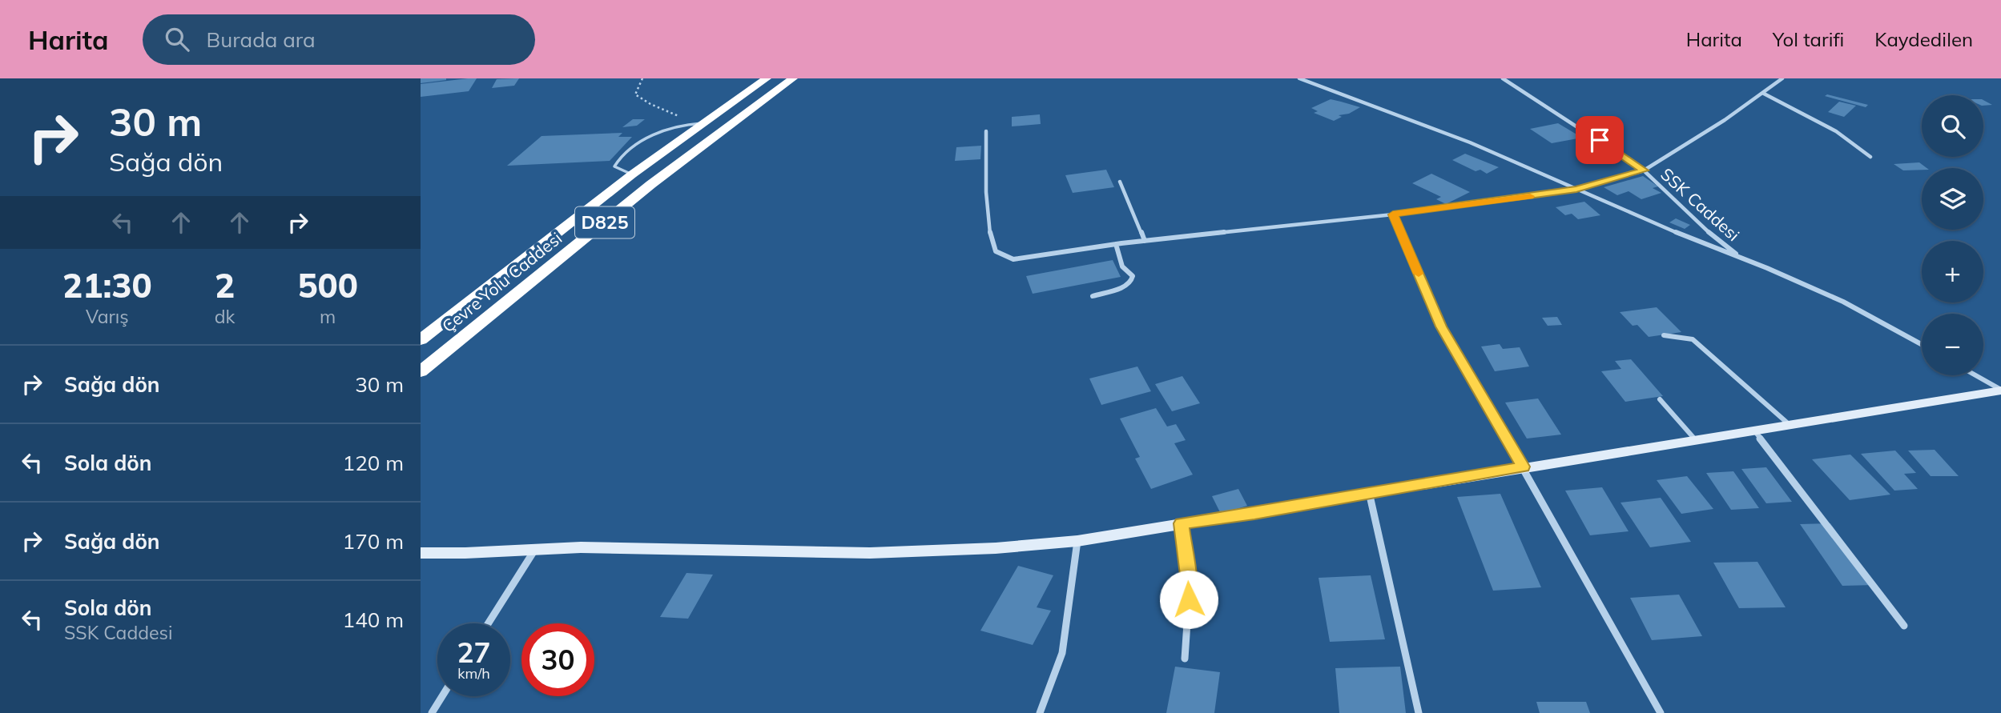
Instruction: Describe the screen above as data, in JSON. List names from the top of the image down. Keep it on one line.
{"streets":{"highway":["D825","Çevre Yolu Caddesi"],"street":["SSK Caddesi"]},"page":{"header":"Harita","search":"Burada ara","nav":["Harita","Yol tarifi","Kaydedilen"],"turn":["30 m","Sağa dön"],"map_buttons":["+","−"],"eta":["21:30","Varış","2","dk","500","m"],"list":[{"name":"Sağa dön","value":"30 m"},{"name":"Sola dön","value":"120 m"},{"name":"Sağa dön","value":"170 m"},{"name":"Sola dön","note":"SSK Caddesi","value":"140 m"}],"speed":"27 km/h","limit":"30"}}
